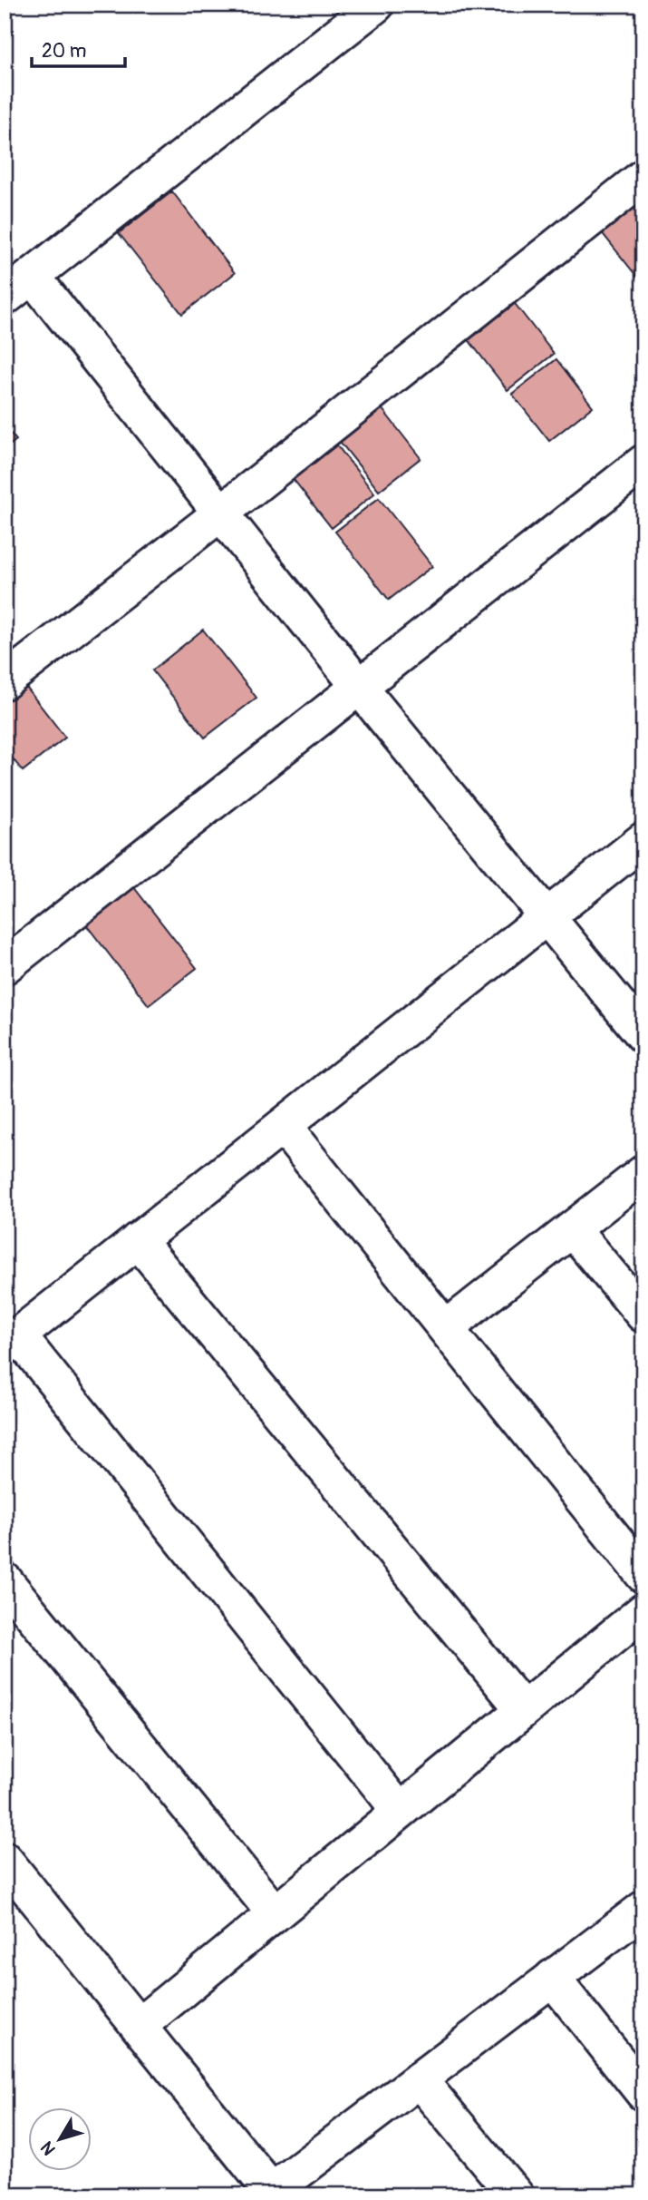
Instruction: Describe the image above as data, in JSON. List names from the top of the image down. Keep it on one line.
{"scale_bar":"20 m","north":"bottom left"}
